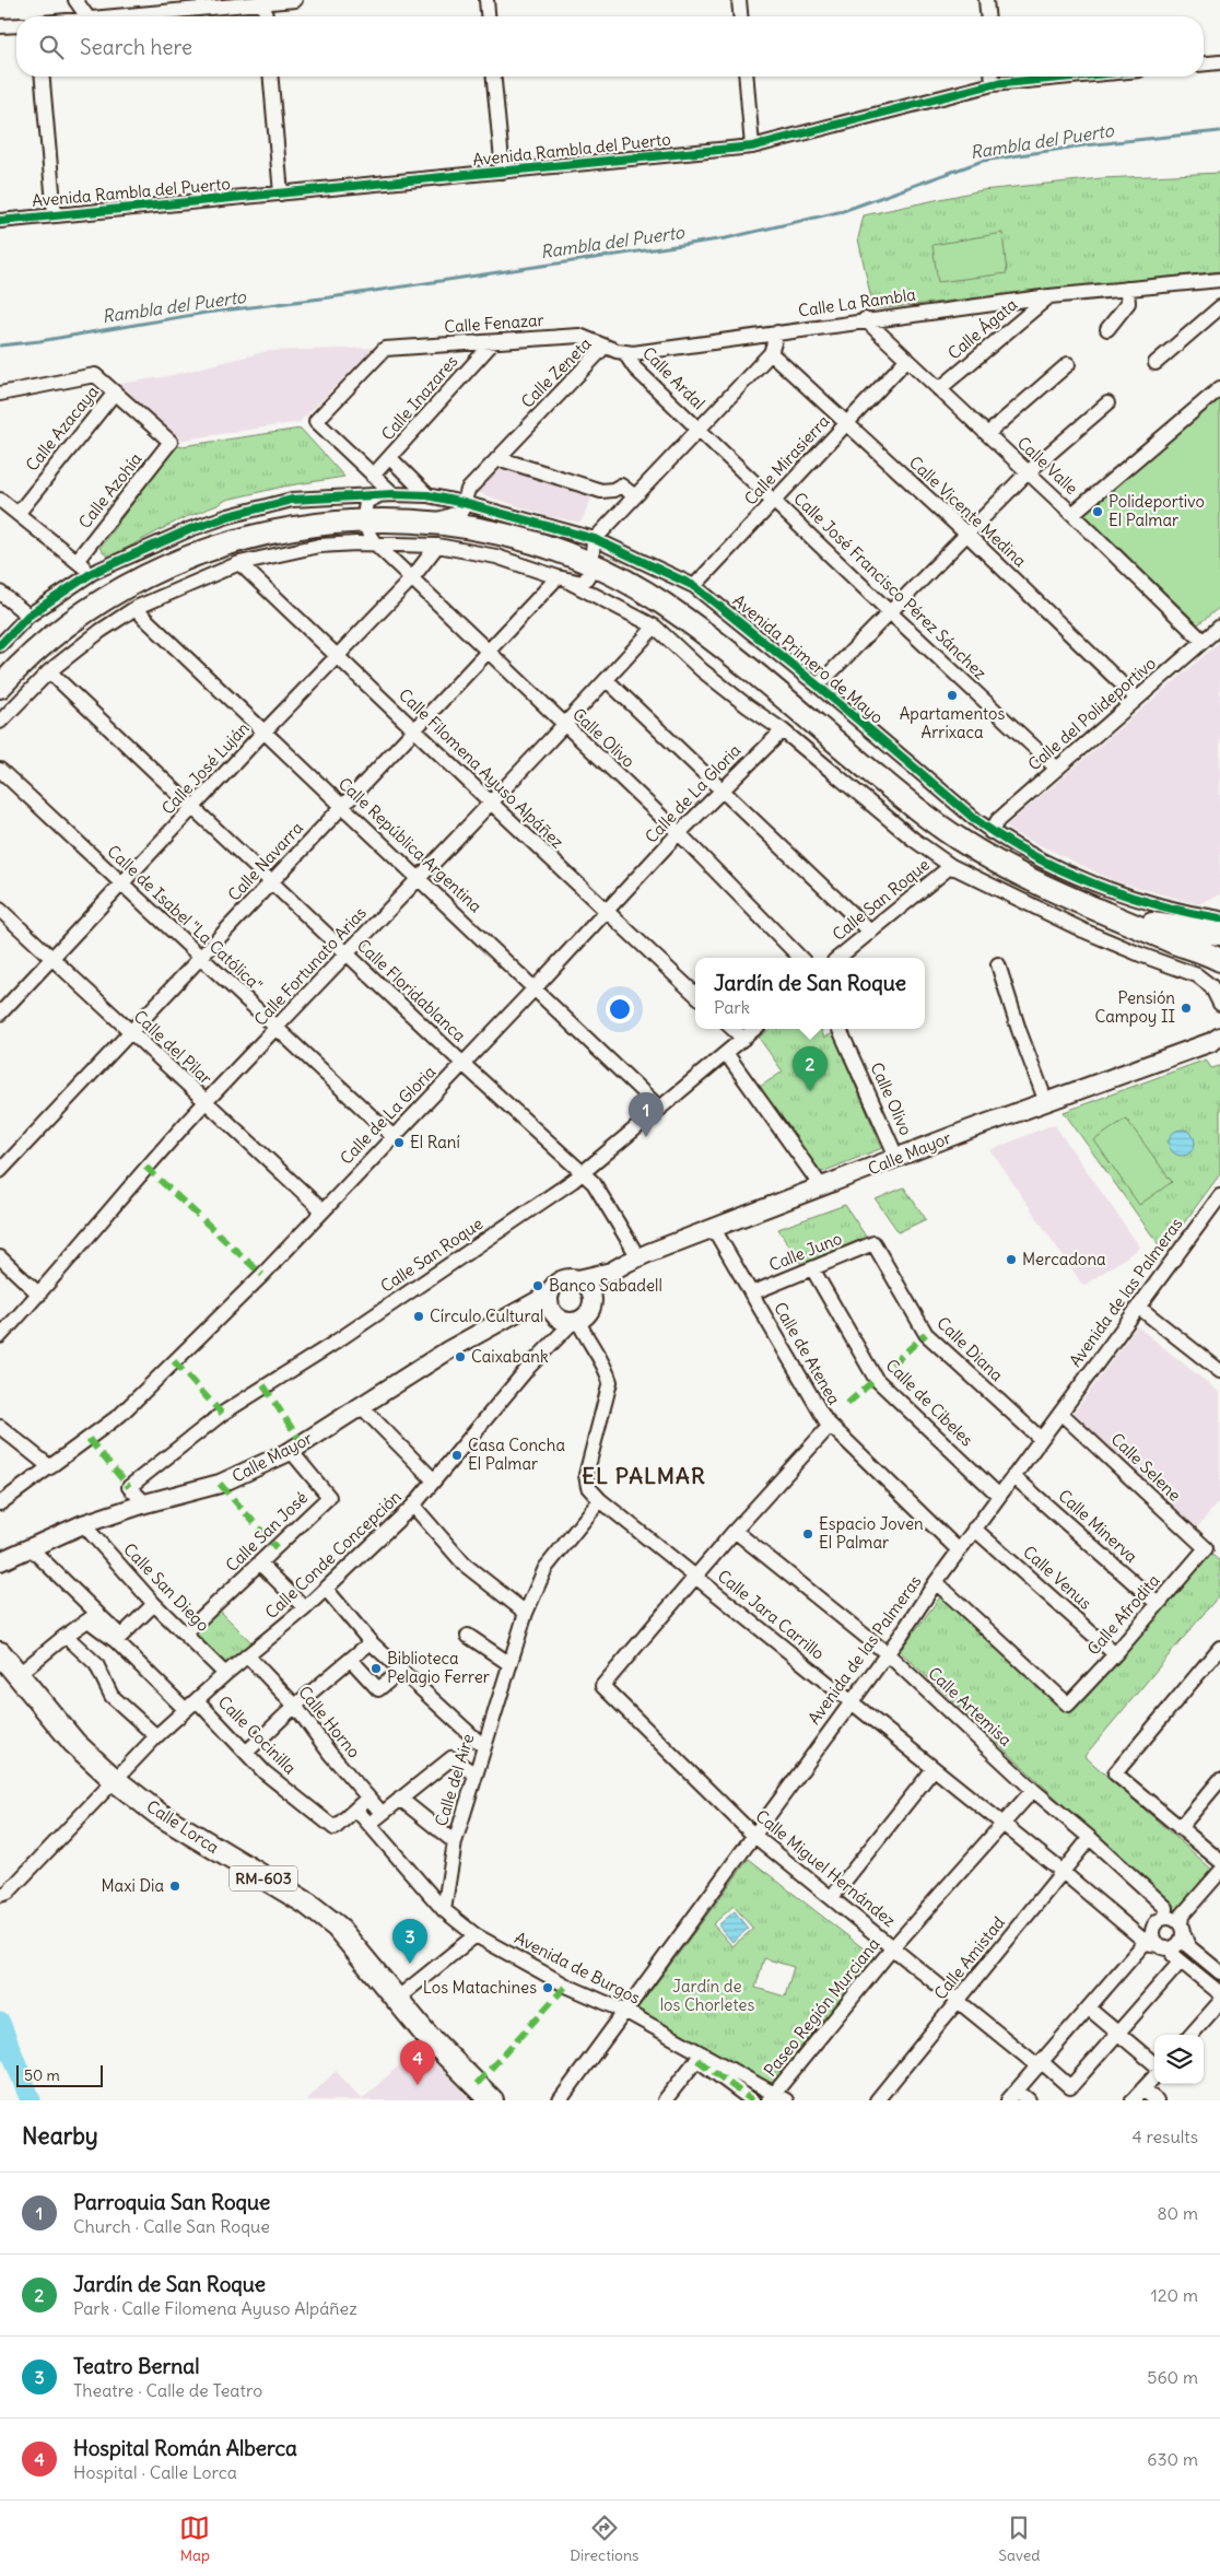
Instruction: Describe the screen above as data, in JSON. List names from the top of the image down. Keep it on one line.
{"streets":{"main road":["Avenida Primero de Mayo","Calle Lorca","RM-603"],"street":["Avenida Rambla del Puerto","Calle La Rambla","Calle Fenazar","Calle Ágata","Calle Zeneta","Calle Ardal","Calle Inazares","Calle Azacaya","Calle Mirasierra","Calle Valle","Calle Azohía","Calle Vicente Medina","Calle José Francisco Pérez Sánchez","Calle del Polideportivo","Calle Olivo","Calle José Luján","Calle Filomena Ayuso Alpáñez","Calle de La Gloria","Calle República Argentina","Calle Navarra","Calle San Roque","Calle de Isabel \"La Católica\"","Calle Fortunato Arias","Calle Floridablanca","Calle del Pilar","Calle Mayor","Calle Juno","Avenida de las Palmeras","Calle Diana","Calle de Atenea","Calle de Cibeles","Calle Selene","Calle Minerva","Calle San José","Calle Conde Concepción","Calle Venus","Calle San Diego","Calle Jara Carrillo","Calle Afrodita","Calle Artemisa","Calle Horno","Calle Cocinilla","Calle del Aire","Calle Miguel Hernández","Calle Amistad","Avenida de Burgos","Paseo Región Murciana"]},"crossings":[["Calle La Rambla","Calle Ágata"],["Calle La Rambla","Calle Zeneta"],["Calle La Rambla","Calle Valle"],["Calle Fenazar","Calle Zeneta"],["Calle Fenazar","Calle Inazares"],["Calle Ágata","Calle Valle"],["Calle Zeneta","Calle Ardal"],["Calle Zeneta","Avenida Primero de Mayo"],["Calle Ardal","Calle José Francisco Pérez Sánchez"],["Calle Azacaya","Calle Azohía"],["Calle Mirasierra","Calle Valle"],["Calle Mirasierra","Calle Vicente Medina"],["Calle Mirasierra","Calle José Francisco Pérez Sánchez"],["Calle Mirasierra","Avenida Primero de Mayo"],["Calle Valle","Calle del Polideportivo"],["Calle Vicente Medina","Calle del Polideportivo"],["Calle José Francisco Pérez Sánchez","Calle del Polideportivo"],["Avenida Primero de Mayo","Calle del Polideportivo"],["Avenida Primero de Mayo","Calle Olivo"],["Avenida Primero de Mayo","Calle José Luján"],["Avenida Primero de Mayo","Calle Filomena Ayuso Alpáñez"],["Avenida Primero de Mayo","Calle de La Gloria"],["Avenida Primero de Mayo","Calle República Argentina"],["Avenida Primero de Mayo","Calle Navarra"],["Avenida Primero de Mayo","Calle San Roque"],["Avenida Primero de Mayo","Calle Fortunato Arias"],["Avenida Primero de Mayo","Calle Floridablanca"],["Calle Olivo","Calle José Luján"],["Calle Olivo","Calle de La Gloria"],["Calle Olivo","Calle Navarra"],["Calle Olivo","Calle Fortunato Arias"],["Calle Olivo","Calle Mayor"],["Calle José Luján","Calle Filomena Ayuso Alpáñez"],["Calle José Luján","Calle República Argentina"],["Calle José Luján","Calle de Isabel \"La Católica\""],["Calle José Luján","Calle Floridablanca"],["Calle José Luján","Calle del Pilar"],["Calle Filomena Ayuso Alpáñez","Calle de La Gloria"],["Calle Filomena Ayuso Alpáñez","Calle Navarra"],["Calle Filomena Ayuso Alpáñez","Calle Fortunato Arias"],["Calle de La Gloria","Calle República Argentina"],["Calle de La Gloria","Calle de Isabel \"La Católica\""],["Calle de La Gloria","Calle Floridablanca"],["Calle de La Gloria","Calle del Pilar"],["Calle República Argentina","Calle Navarra"],["Calle República Argentina","Calle San Roque"],["Calle República Argentina","Calle Fortunato Arias"],["Calle Navarra","Calle de Isabel \"La Católica\""],["Calle Navarra","Calle Floridablanca"],["Calle Navarra","Calle del Pilar"],["Calle San Roque","Calle Floridablanca"],["Calle San Roque","Calle Mayor"],["Calle de Isabel \"La Católica\"","Calle Fortunato Arias"],["Calle Fortunato Arias","Calle Floridablanca"],["Calle Fortunato Arias","Calle del Pilar"],["Calle Floridablanca","Calle Mayor"],["Calle Mayor","Calle de Atenea"],["Calle Mayor","Calle San José"],["Calle Mayor","Calle Conde Concepción"],["Calle Mayor","Calle San Diego"],["Calle Mayor","Calle Jara Carrillo"],["Calle Mayor","Calle Cocinilla"],["Calle Juno","Calle Diana"],["Calle Juno","Calle de Atenea"],["Calle Juno","Calle de Cibeles"],["Avenida de las Palmeras","Calle Diana"],["Avenida de las Palmeras","Calle de Atenea"],["Avenida de las Palmeras","Calle de Cibeles"],["Avenida de las Palmeras","Calle Selene"],["Avenida de las Palmeras","Calle Minerva"],["Avenida de las Palmeras","Calle Venus"],["Avenida de las Palmeras","Calle Jara Carrillo"],["Avenida de las Palmeras","Calle Afrodita"],["Avenida de las Palmeras","Calle Artemisa"],["Avenida de las Palmeras","Calle Miguel Hernández"],["Avenida de las Palmeras","Avenida de Burgos"],["Calle Selene","Calle Afrodita"],["Calle Minerva","Calle Afrodita"],["Calle San José","Calle San Diego"],["Calle Conde Concepción","Calle San Diego"],["Calle Conde Concepción","Calle Jara Carrillo"],["Calle Conde Concepción","Calle Horno"],["Calle Conde Concepción","Calle Cocinilla"],["Calle Conde Concepción","Calle Lorca"],["Calle Venus","Calle Afrodita"],["Calle Jara Carrillo","Calle del Aire"],["Calle Jara Carrillo","Calle Miguel Hernández"],["Calle Jara Carrillo","Calle Amistad"],["Calle Jara Carrillo","Paseo Región Murciana"],["Calle Artemisa","Calle Amistad"],["Calle Artemisa","Paseo Región Murciana"],["Calle Horno","Calle Cocinilla"],["Calle Cocinilla","Avenida de Burgos"],["Calle del Aire","Avenida de Burgos"],["Calle Miguel Hernández","Calle Amistad"],["Calle Miguel Hernández","Paseo Región Murciana"],["Avenida de Burgos","Paseo Región Murciana"]],"districts":["EL PALMAR"],"water":["Rambla del Puerto"],"parks":["Jardín de los Chorletes"],"places":["Polideportivo El Palmar","Apartamentos Arrixaca","Pensión Campoy II","El Raní","Mercadona","Banco Sabadell","Círculo Cultural","Caixabank","Casa Concha El Palmar","Espacio Joven El Palmar","Biblioteca Pelagio Ferrer","Maxi Dia","Los Matachines"],"scale_bar":"50 m","page":{"search":"Search here","popup":["Jardín de San Roque","Park"],"pins":["2","1","3","4"],"scale":"50 m","heading":["Nearby","4 results"],"list":[{"mark":"1","name":"Parroquia San Roque","note":"Church · Calle San Roque","value":"80 m"},{"mark":"2","name":"Jardín de San Roque","note":"Park · Calle Filomena Ayuso Alpáñez","value":"120 m"},{"mark":"3","name":"Teatro Bernal","note":"Theatre · Calle de Teatro","value":"560 m"},{"mark":"4","name":"Hospital Román Alberca","note":"Hospital · Calle Lorca","value":"630 m"}],"nav":["Map","Directions","Saved"]}}
